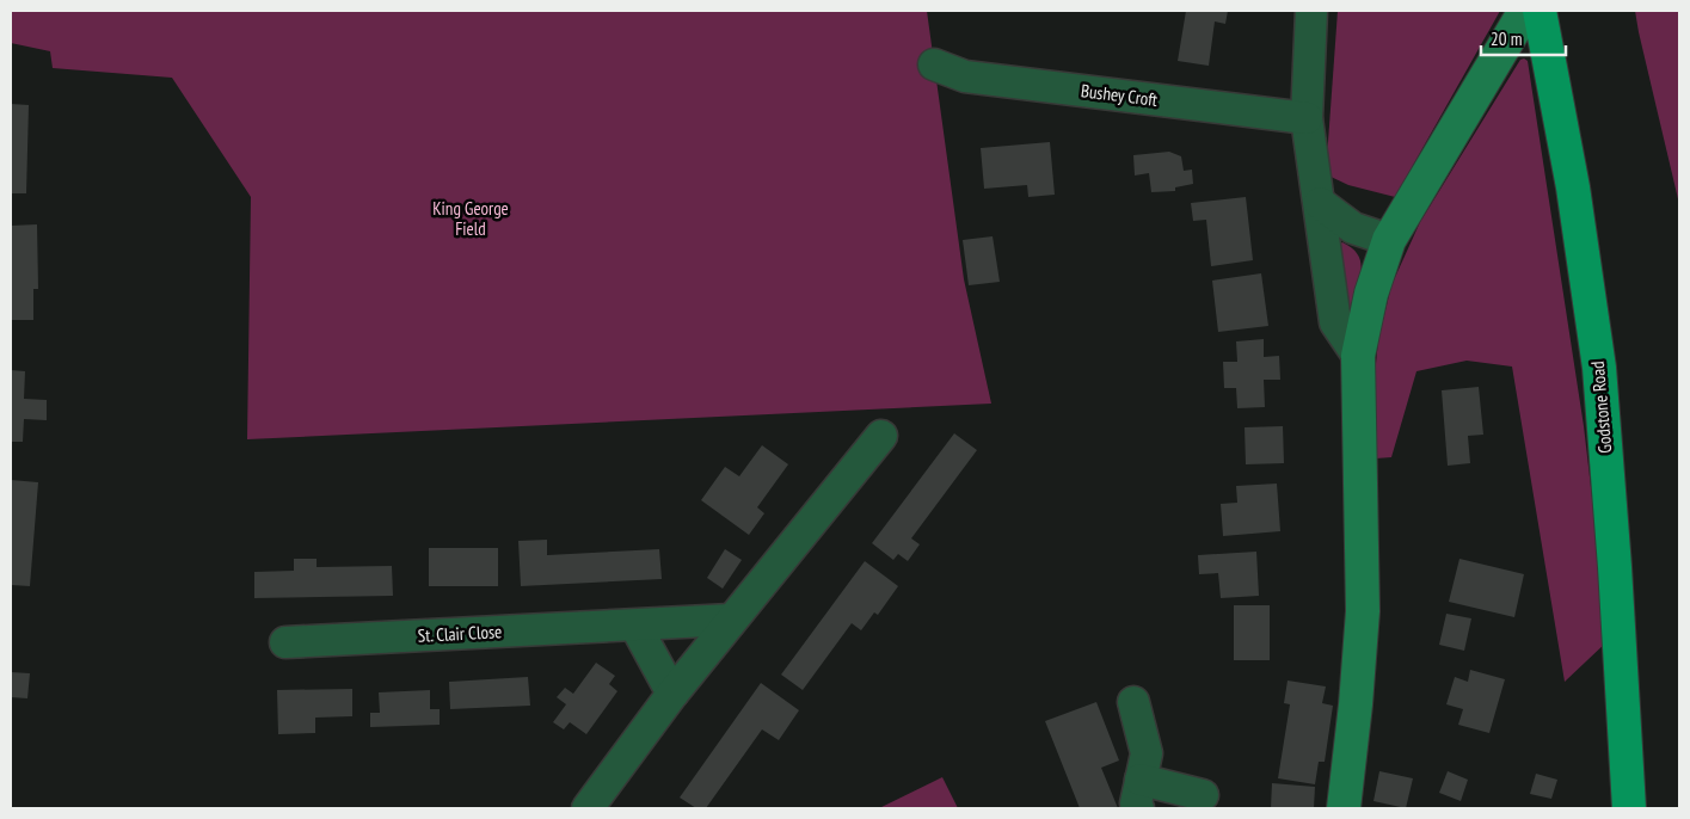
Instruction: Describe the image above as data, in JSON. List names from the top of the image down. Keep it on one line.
{"streets":{"main road":["Godstone Road"],"street":["Bushey Croft","St. Clair Close"]},"parks":["King George Field"],"scale_bar":"20 m"}
